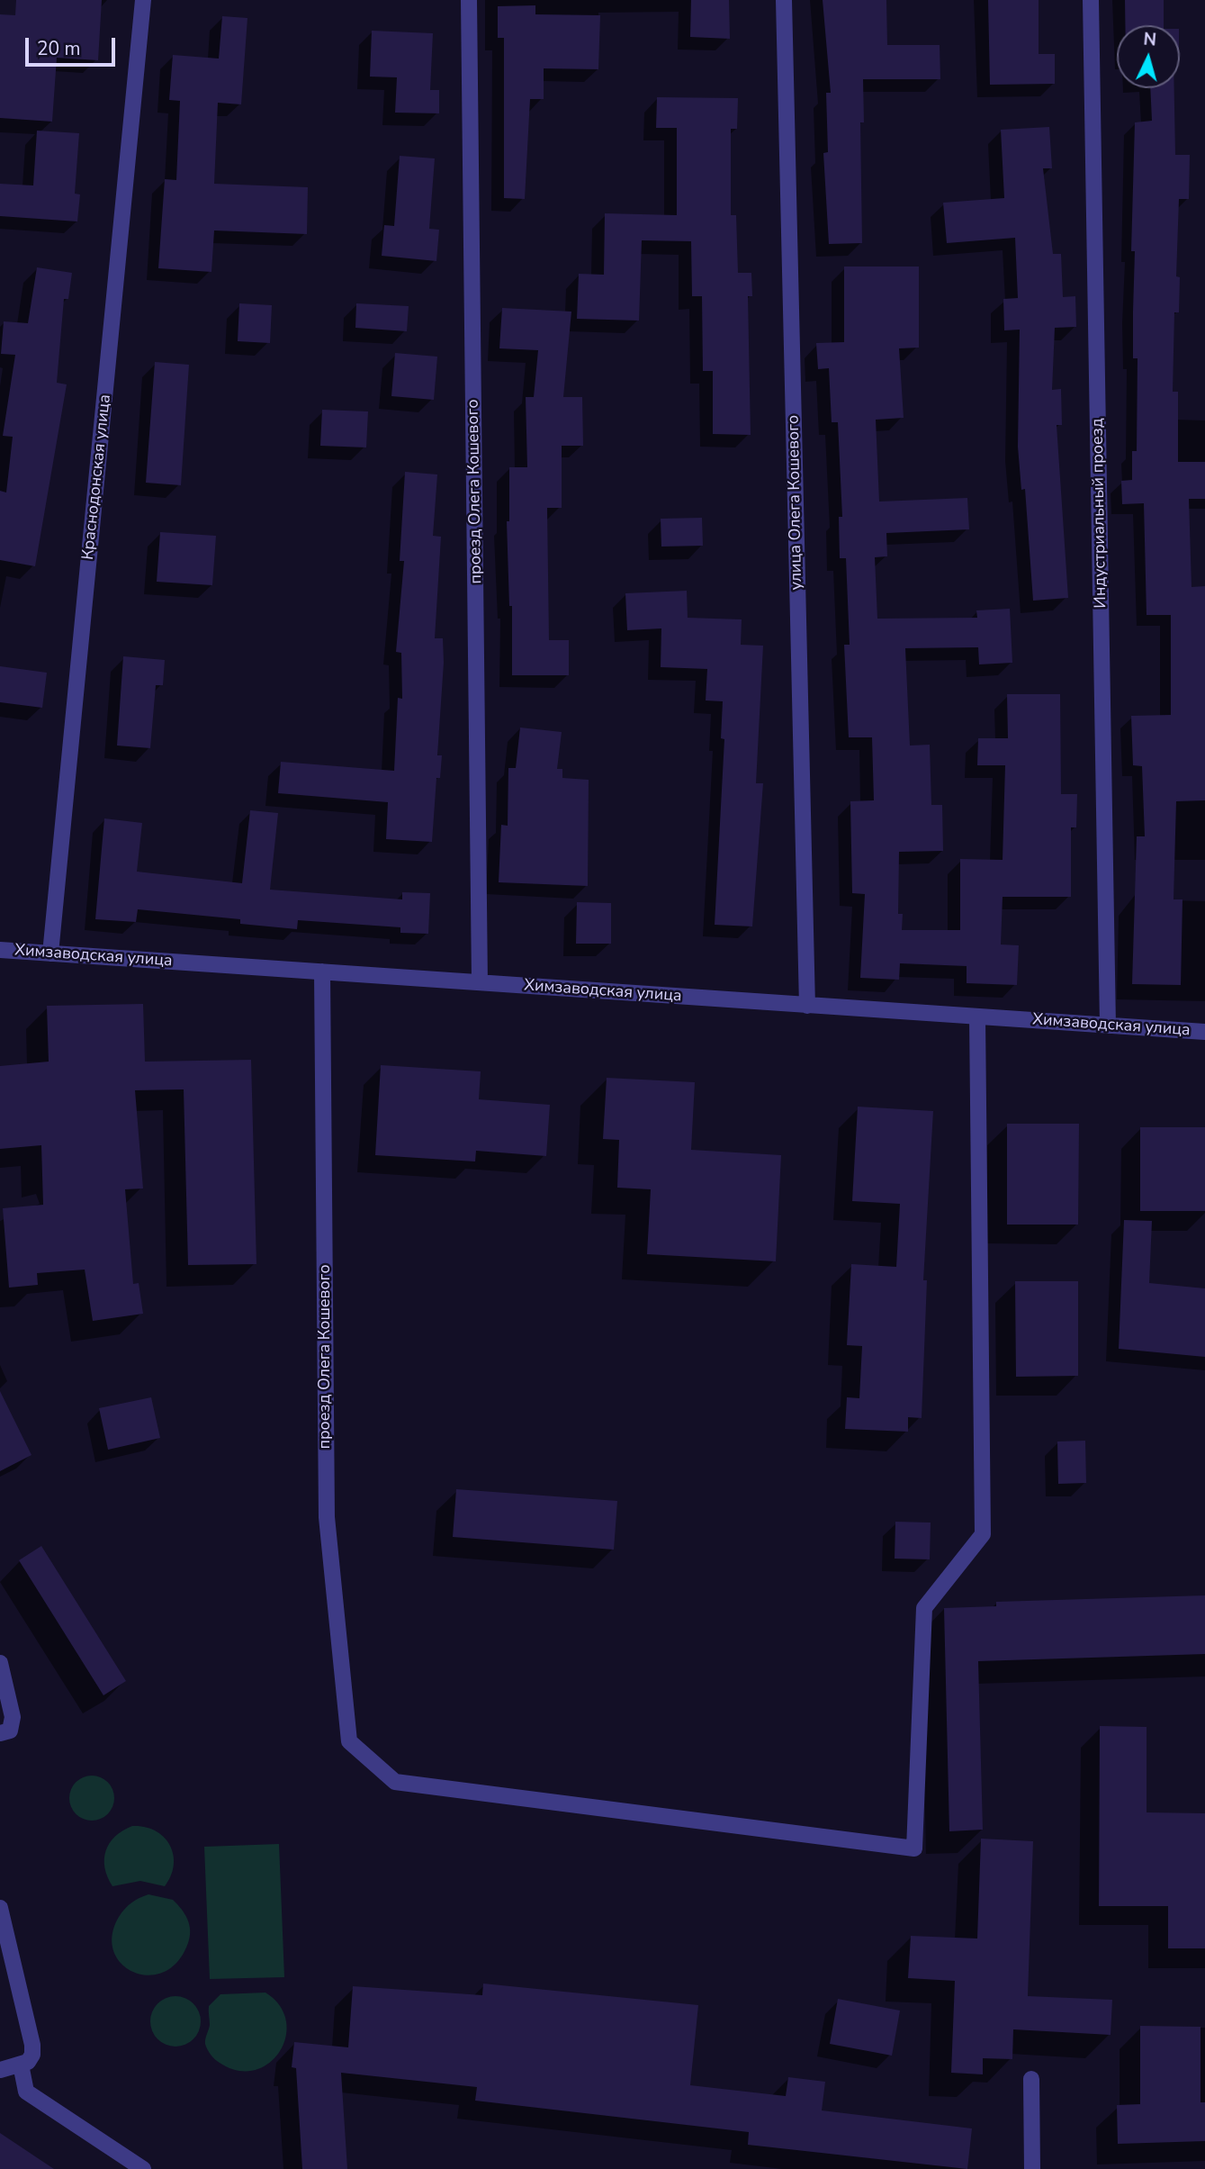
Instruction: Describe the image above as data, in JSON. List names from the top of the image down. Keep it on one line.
{"streets":{"street":["Краснодонская улица","проезд Олега Кошевого","улица Олега Кошевого","Индустриальный проезд","Химзаводская улица"]},"crossings":[["Краснодонская улица","Химзаводская улица"],["проезд Олега Кошевого","Химзаводская улица"],["улица Олега Кошевого","Химзаводская улица"],["Индустриальный проезд","Химзаводская улица"]],"scale_bar":"20 m","north":"top"}
